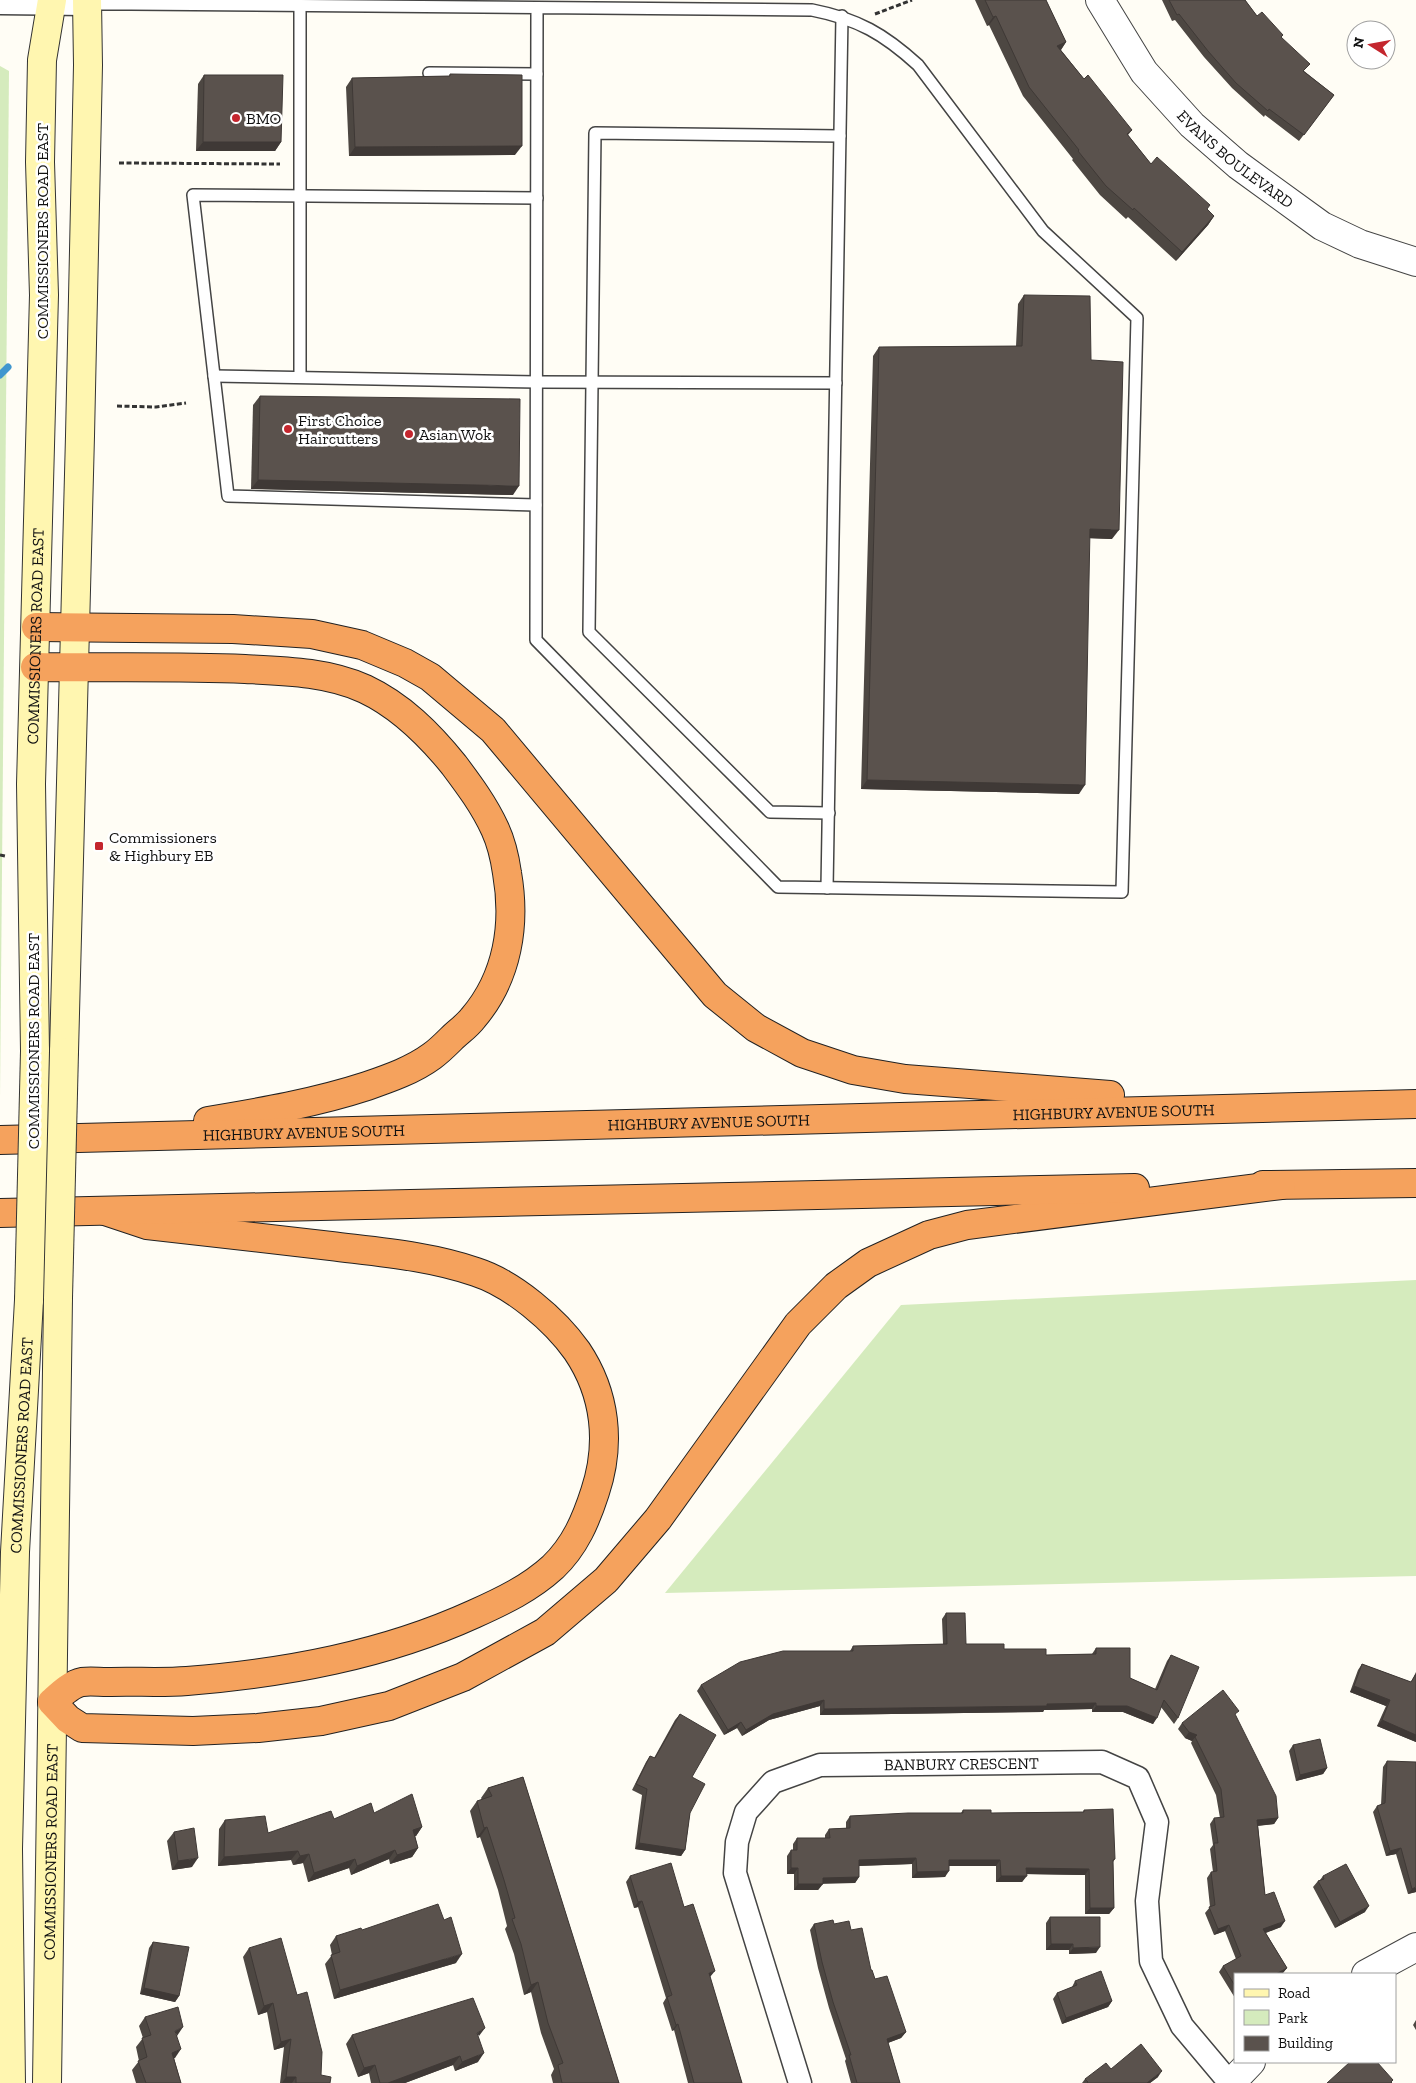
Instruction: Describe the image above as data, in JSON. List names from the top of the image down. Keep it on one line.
{"streets":{"highway":["HIGHBURY AVENUE SOUTH"],"main road":["COMMISSIONERS ROAD EAST"],"street":["EVANS BOULEVARD","BANBURY CRESCENT"]},"places":{"other":["BMO","First Choice Haircutters","Asian Wok"],"transit":["Commissioners & Highbury EB"]},"legend":["Road","Park","Building"],"north":"left"}
